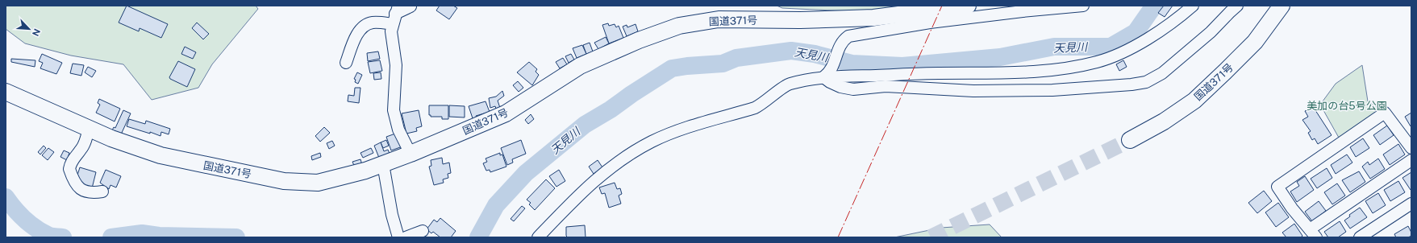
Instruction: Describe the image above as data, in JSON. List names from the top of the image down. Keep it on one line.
{"streets":{"highway":["国道371号"]},"water":["天見川"],"parks":["美加の台5号公園"],"north":"bottom right"}
